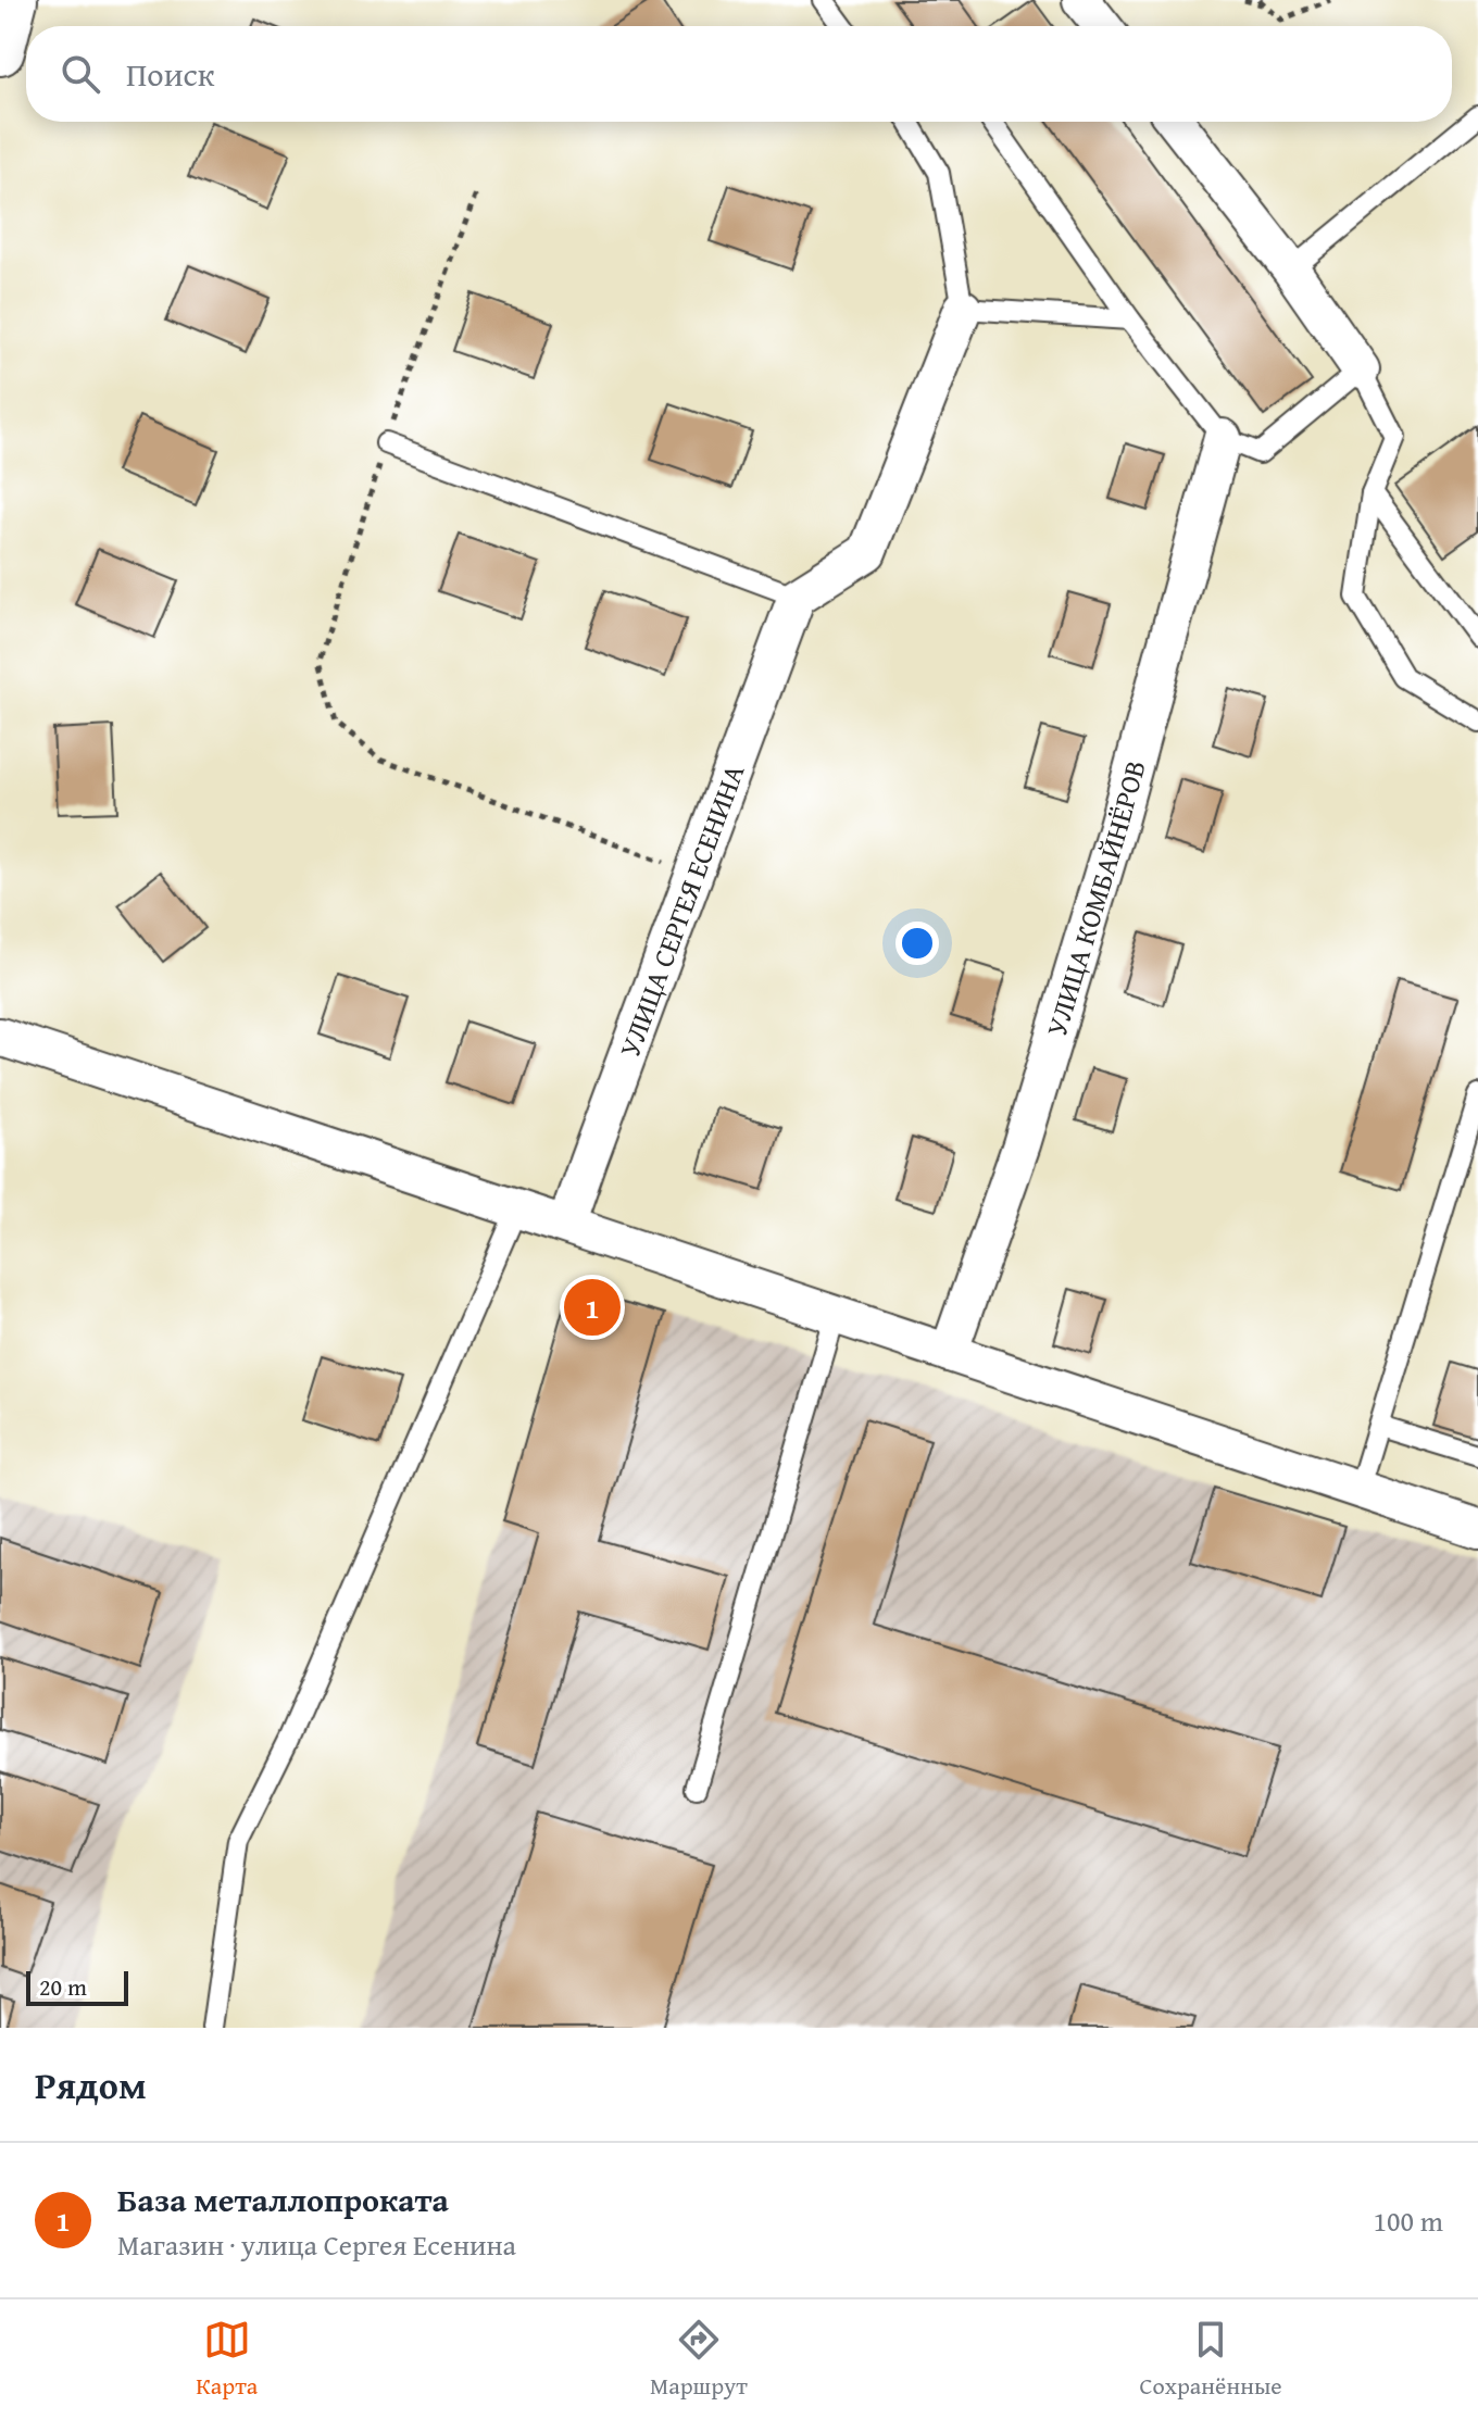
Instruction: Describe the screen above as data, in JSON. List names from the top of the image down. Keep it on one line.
{"streets":{"street":["УЛИЦА КОМБАЙНЁРОВ","УЛИЦА СЕРГЕЯ ЕСЕНИНА"]},"scale_bar":"20 m","page":{"search":"Поиск","pins":"1","scale":"20 m","heading":"Рядом","list":[{"mark":"1","name":"База металлопроката","note":"Магазин · улица Сергея Есенина","value":"100 m"}],"nav":["Карта","Маршрут","Сохранённые"]}}
